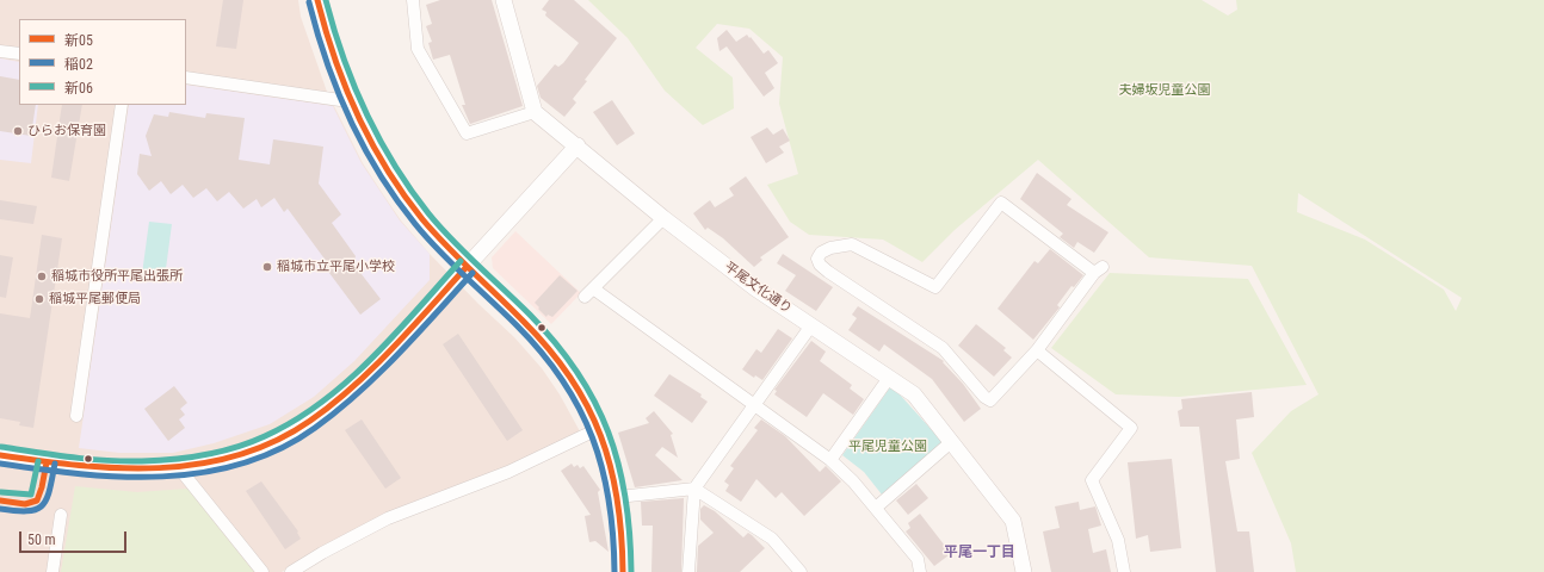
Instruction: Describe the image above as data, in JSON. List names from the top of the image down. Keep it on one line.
{"streets":{"street":["平尾文化通り"]},"districts":["平尾一丁目"],"parks":["夫婦坂児童公園","平尾児童公園"],"places":["ひらお保育園","稲城市立平尾小学校","稲城市役所平尾出張所","稲城平尾郵便局"],"lines":["transit line 新05","transit line 新06","transit line 稲02"],"legend":["新05","稲02","新06"],"scale_bar":"50 m"}
